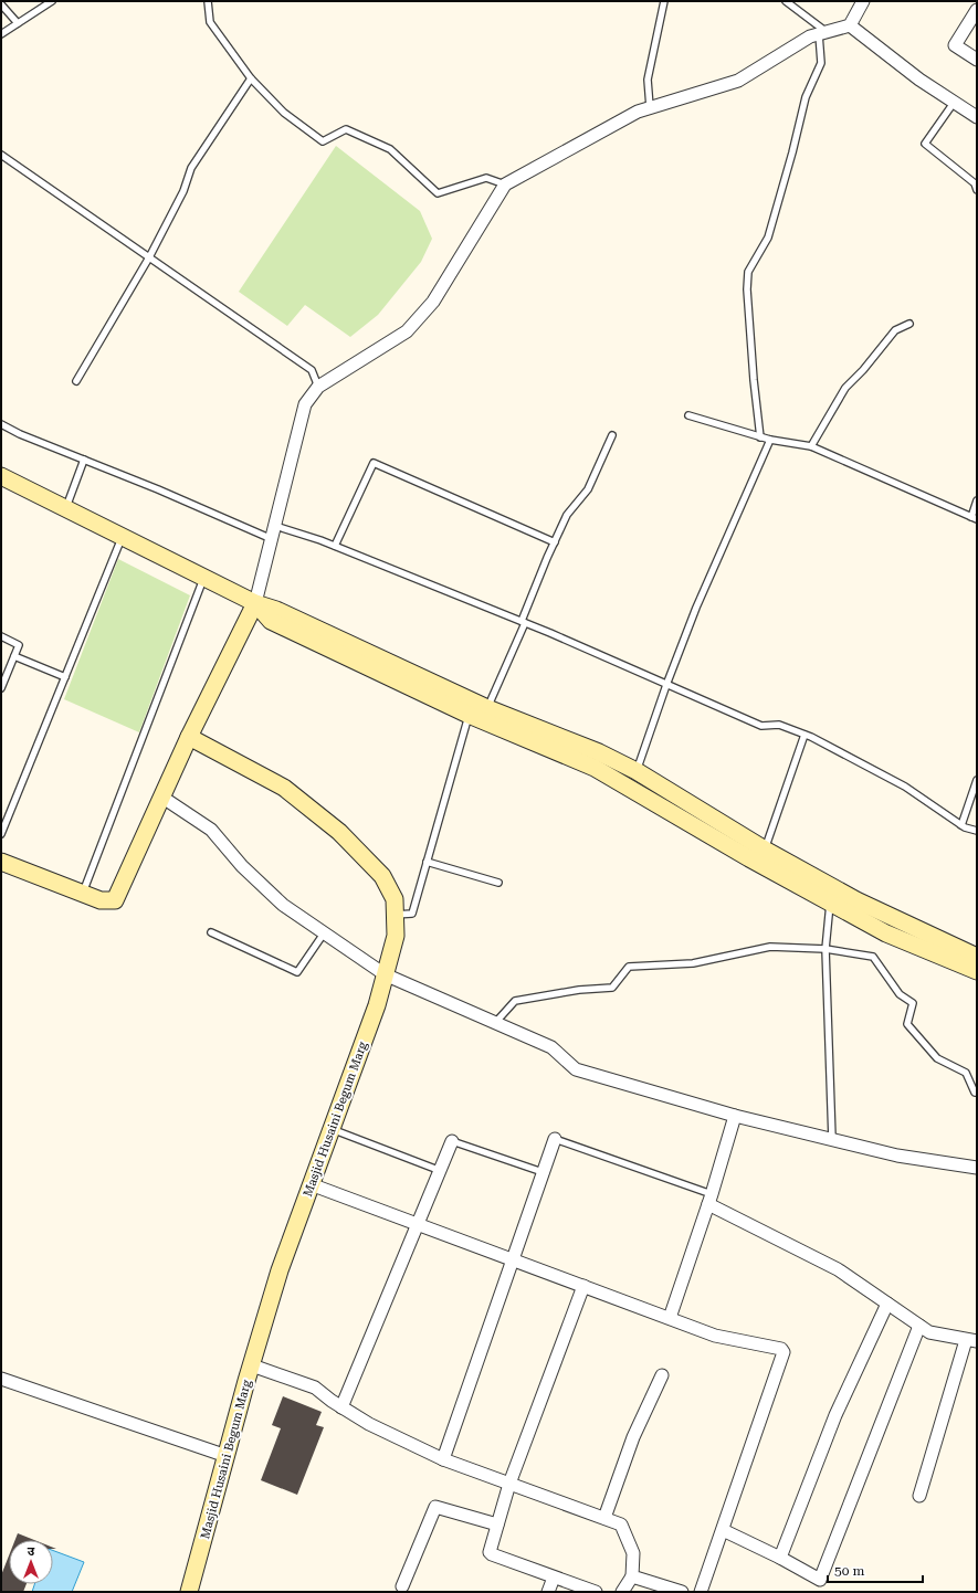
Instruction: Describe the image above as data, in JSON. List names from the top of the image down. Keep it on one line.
{"streets":{"street":["Masjid Husaini Begum Marg"]},"scale_bar":"50 m","north":"top"}
